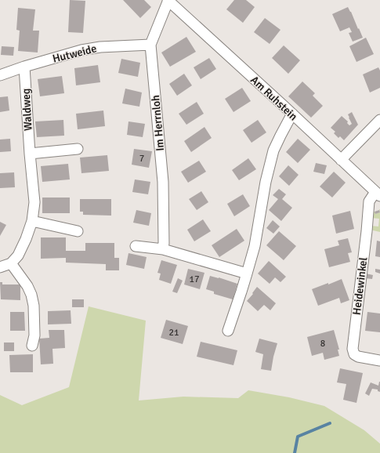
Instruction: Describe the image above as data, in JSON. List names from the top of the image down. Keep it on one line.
{"streets":{"street":["Hutweide","Am Ruhstein","Waldweg","Im Herrnloh","Heidewinkel"]},"crossings":[["Hutweide","Waldweg"],["Hutweide","Im Herrnloh"],["Am Ruhstein","Im Herrnloh"],["Am Ruhstein","Heidewinkel"]],"house_numbers":["7","17","21","8"]}
